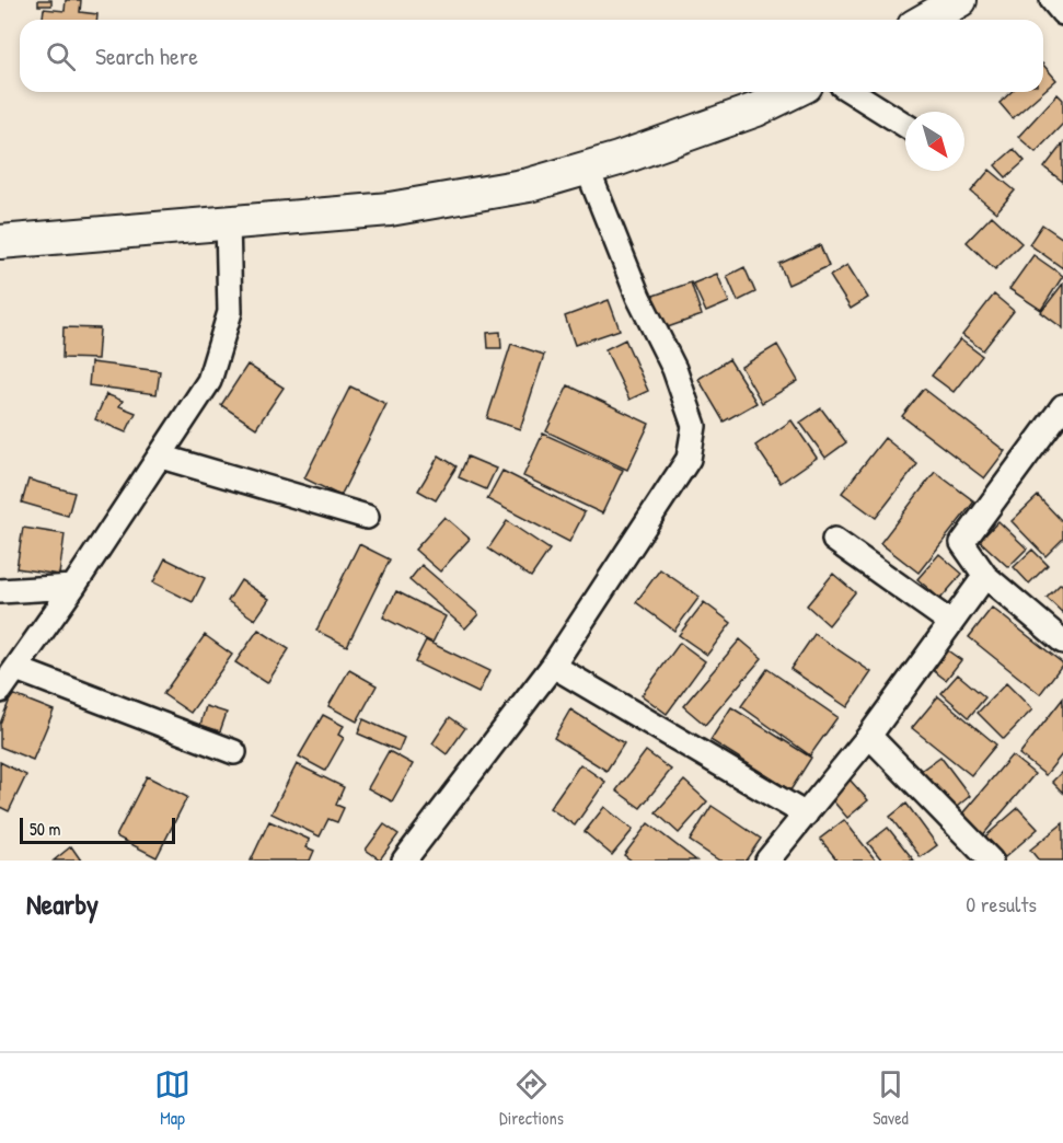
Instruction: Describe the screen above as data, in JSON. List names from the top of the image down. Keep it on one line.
{"scale_bar":"50 m","north":"bottom right","page":{"search":"Search here","scale":"50 m","heading":["Nearby","0 results"],"nav":["Map","Directions","Saved"]}}
